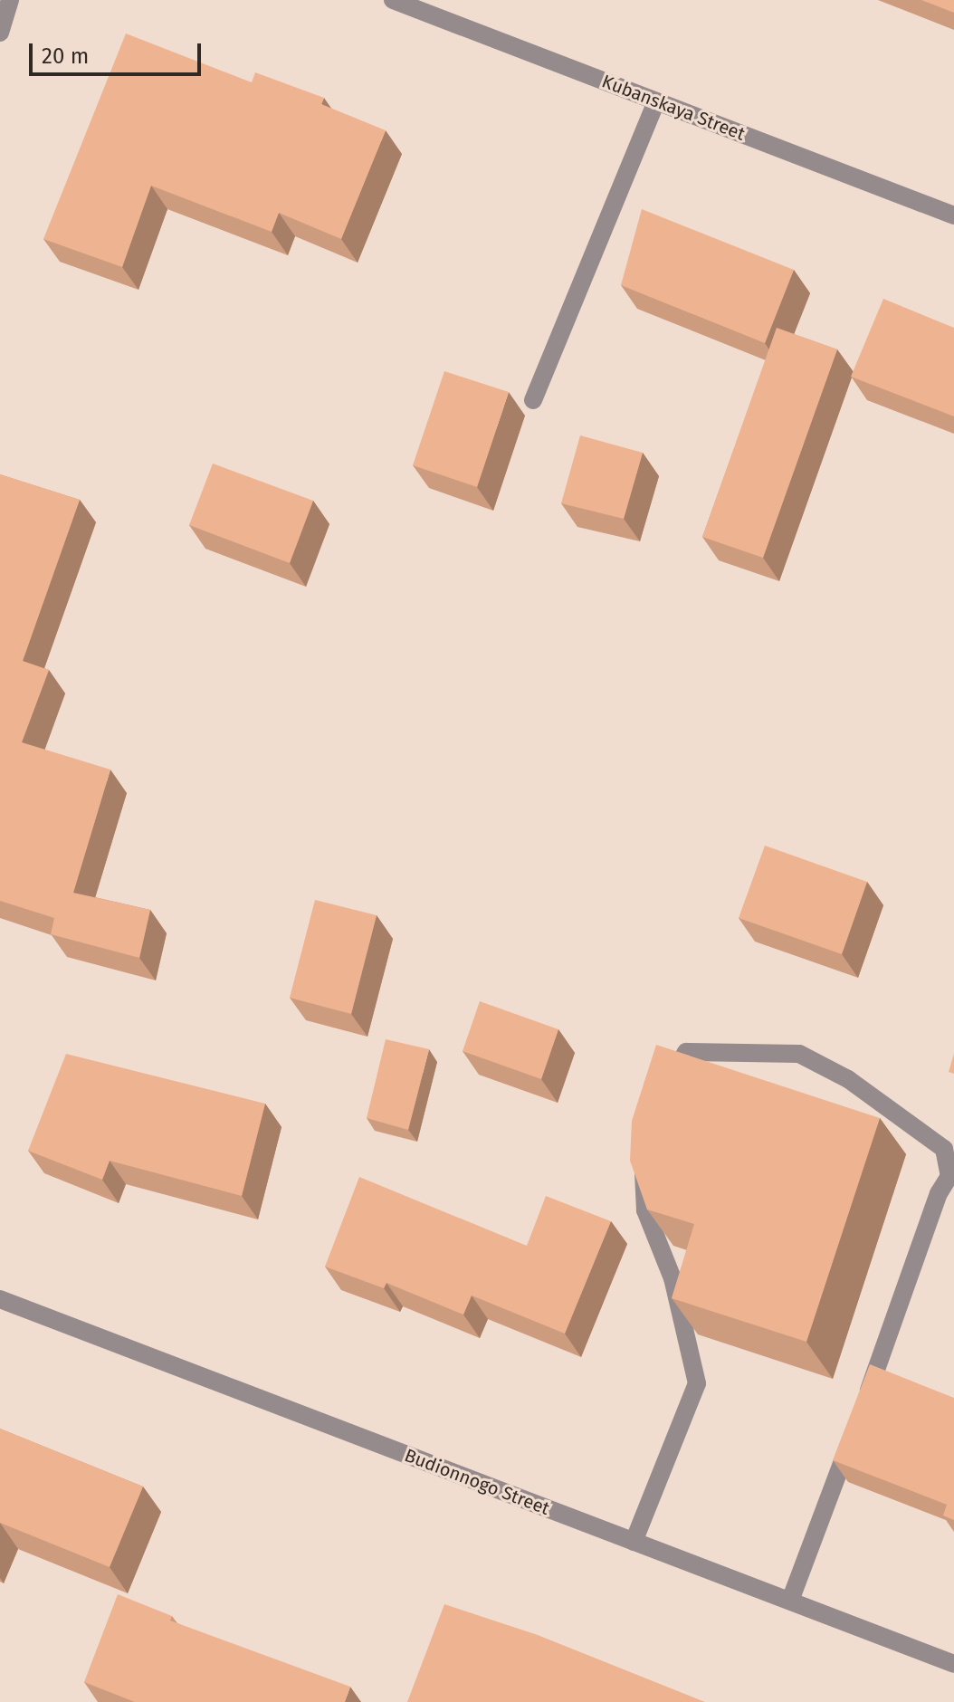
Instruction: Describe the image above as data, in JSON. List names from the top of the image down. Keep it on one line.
{"streets":{"street":["Kubanskaya Street","Budionnogo Street"]},"scale_bar":"20 m"}
